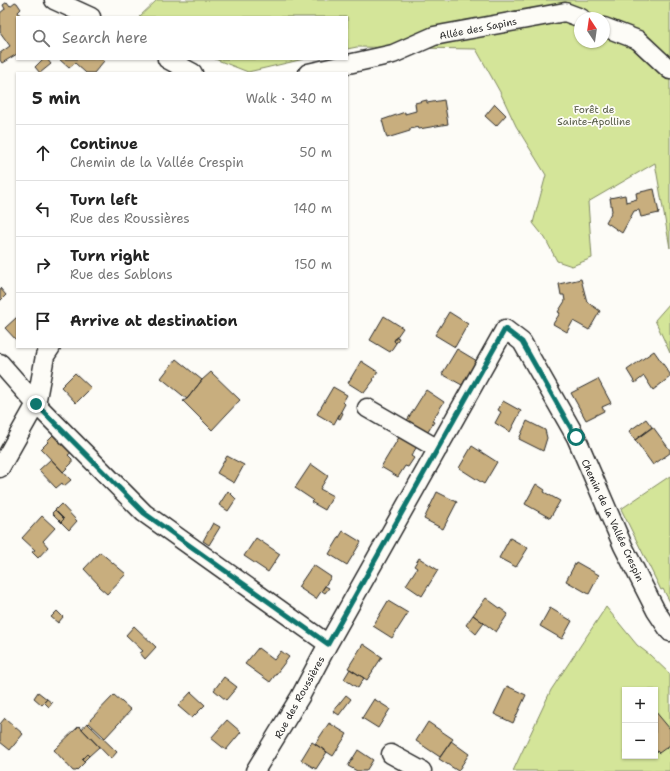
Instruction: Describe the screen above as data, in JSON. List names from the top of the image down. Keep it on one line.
{"streets":{"street":["Allée des Sapins","Chemin de la Vallée Crespin","Rue des Roussières"]},"crossings":[["Chemin de la Vallée Crespin","Rue des Roussières"]],"parks":["Forêt de Sainte-Apolline"],"north":"top","page":{"search":"Search here","heading":["5 min","Walk · 340 m"],"list":[["Continue","Chemin de la Vallée Crespin","50 m"],["Turn left","Rue des Roussières","140 m"],["Turn right","Rue des Sablons","150 m"],"Arrive at destination"],"map_buttons":["+","−"]}}
